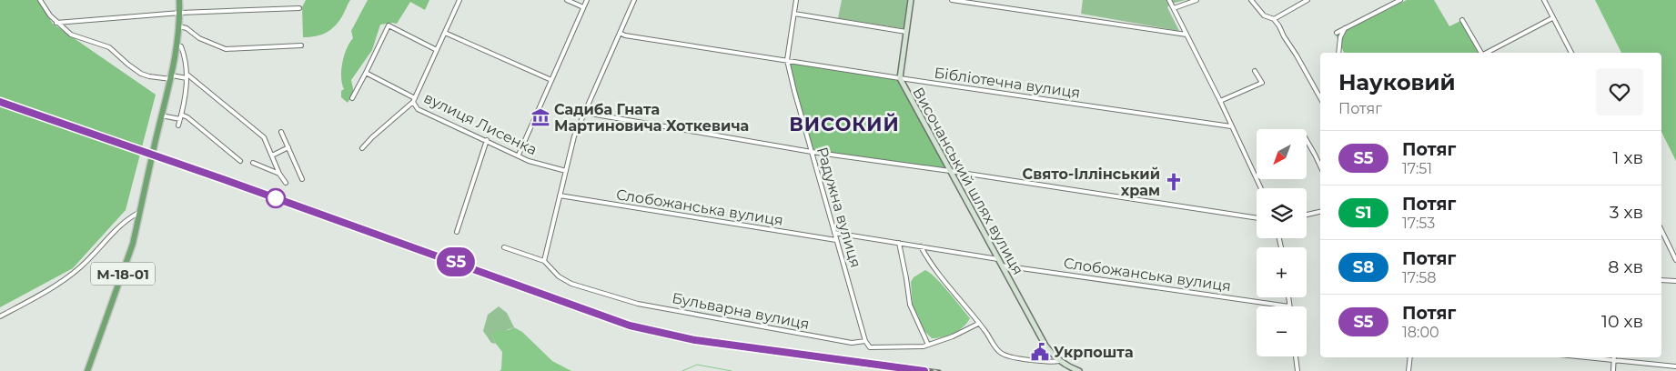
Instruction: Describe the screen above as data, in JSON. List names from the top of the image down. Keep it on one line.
{"streets":{"highway":["М-18-01"],"street":["Бібліотечна вулиця","вулиця Лисенка","Височанський шлях вулиця","Слобожанська вулиця","Радужна вулиця","Бульварна вулиця"]},"crossings":[["Бібліотечна вулиця","Височанський шлях вулиця"],["Бібліотечна вулиця","Радужна вулиця"],["Височанський шлях вулиця","Слобожанська вулиця"],["Слобожанська вулиця","Радужна вулиця"],["Радужна вулиця","Бульварна вулиця"]],"districts":["ВИСОКИЙ"],"places":{"museum":["Садиба Гната Мартиновича Хоткевича"],"church":["Свято-Іллінський храм"],"public building":["Укрпошта"]},"north":"bottom left","page":{"on_map":"S5","heading":["Науковий","Потяг"],"map_buttons":["+","−"],"list":[{"mark":"S5","name":"Потяг","note":"17:51","value":"1 хв"},{"mark":"S1","name":"Потяг","note":"17:53","value":"3 хв"},{"mark":"S8","name":"Потяг","note":"17:58","value":"8 хв"},{"mark":"S5","name":"Потяг","note":"18:00","value":"10 хв"}]}}
